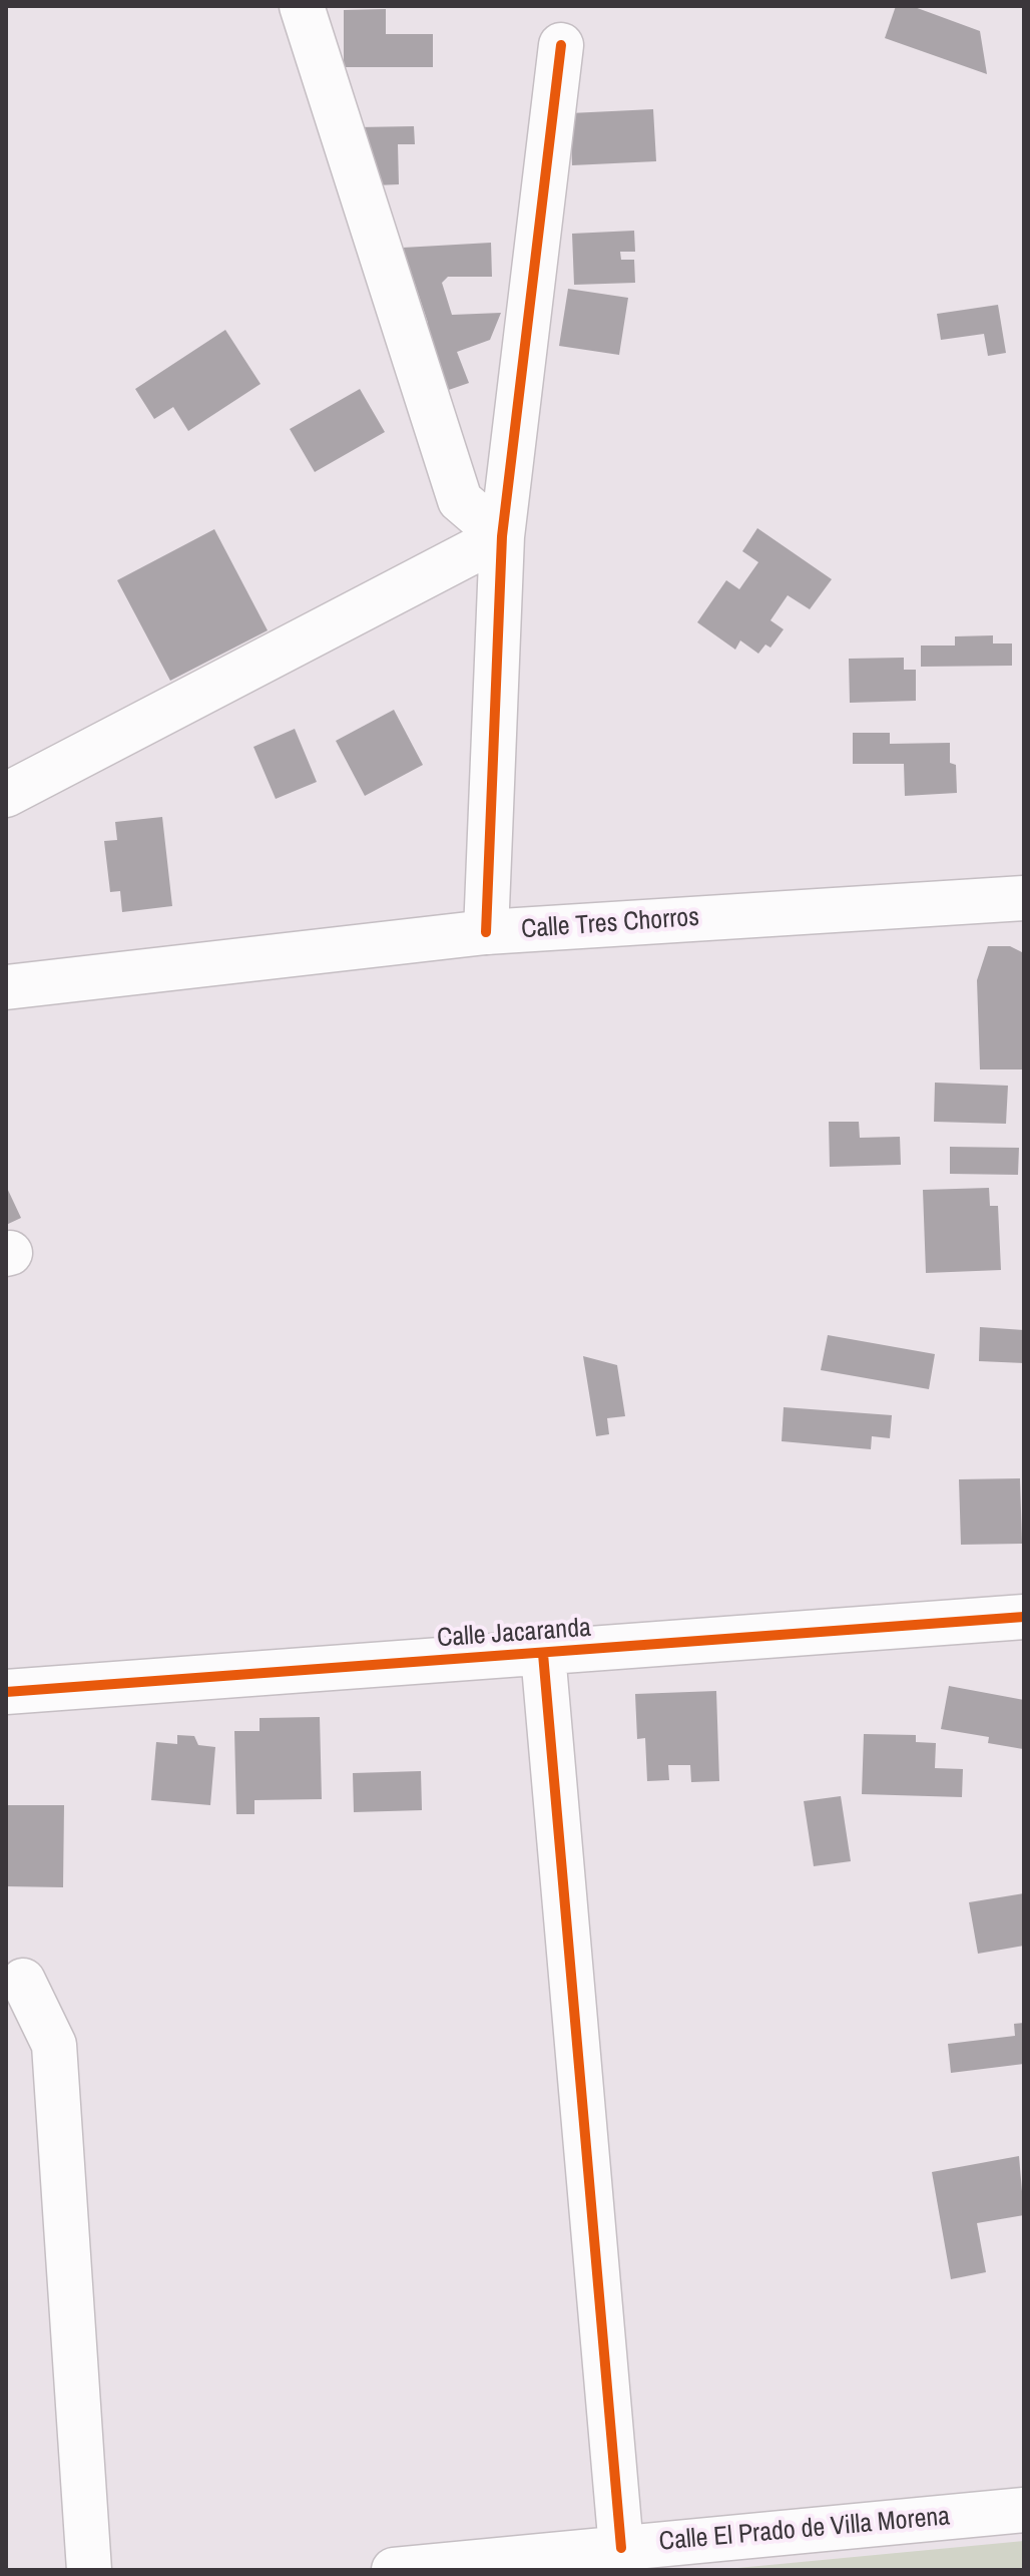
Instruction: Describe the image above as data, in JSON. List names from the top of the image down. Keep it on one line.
{"streets":{"street":["Calle Tres Chorros","Calle Jacaranda","Calle El Prado de Villa Morena"]}}
